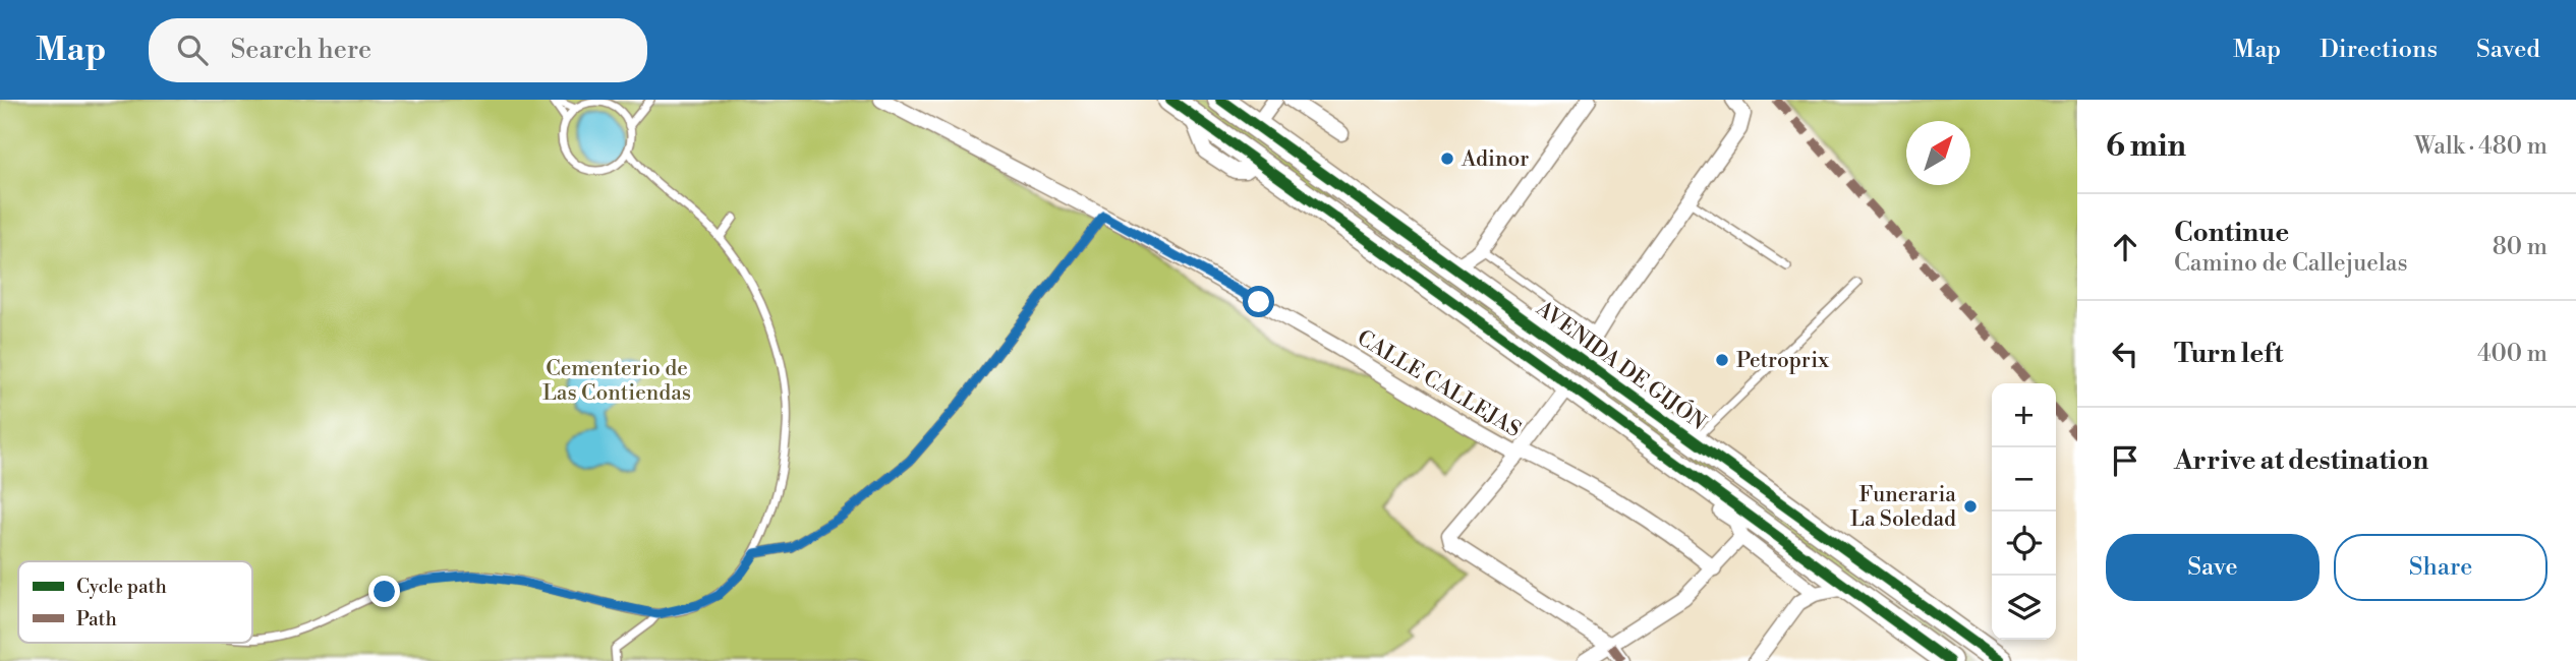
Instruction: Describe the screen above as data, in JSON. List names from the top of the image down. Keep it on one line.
{"streets":{"highway":["AVENIDA DE GIJÓN"],"street":["CALLE CALLEJAS"]},"parks":["Cementerio de Las Contiendas"],"places":["Adinor","Petroprix","Funeraria La Soledad"],"legend":["Cycle path","Path"],"north":"top right","page":{"header":"Map","search":"Search here","nav":["Map","Directions","Saved"],"heading":["6 min","Walk · 480 m"],"list":[["Continue","Camino de Callejuelas","80 m"],["Turn left","400 m"],"Arrive at destination"],"map_buttons":["+","−"],"buttons":["Save","Share"]}}
